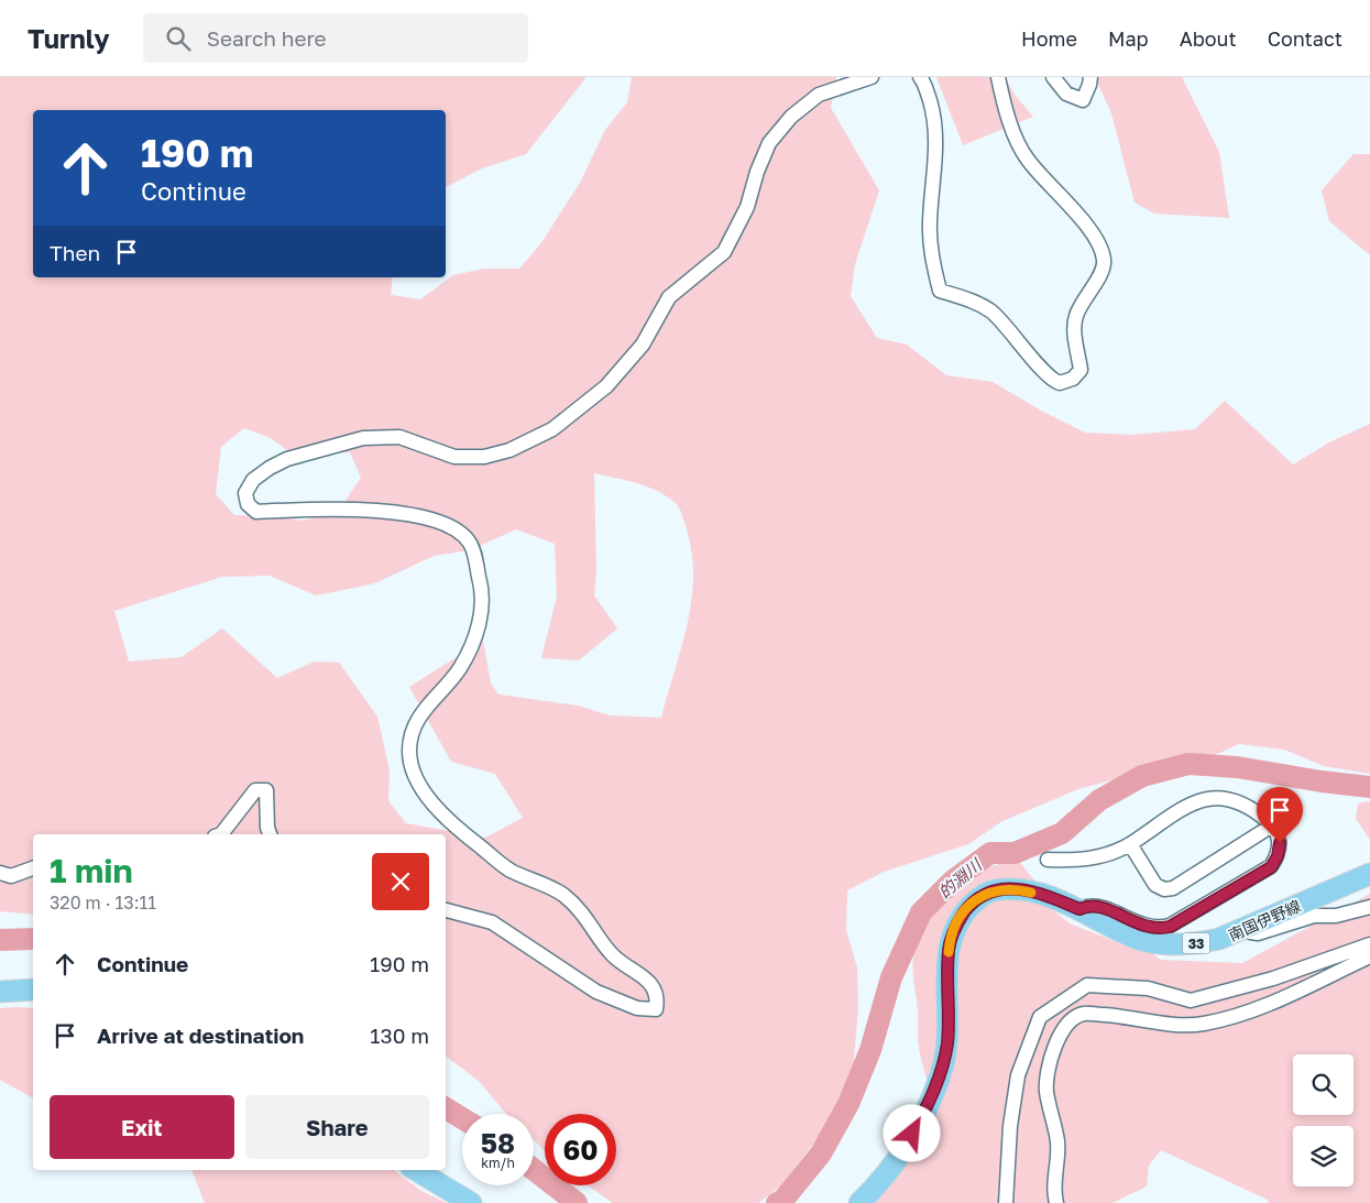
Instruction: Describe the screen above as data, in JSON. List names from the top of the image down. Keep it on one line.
{"streets":{"main road":["南国伊野線","33"]},"water":["的淵川"],"page":{"header":"Turnly","search":"Search here","nav":["Home","Map","About","Contact"],"turn":["190 m","Continue"],"then":"Then","heading":["1 min","320 m · 13:11"],"list":[{"name":"Continue","value":"190 m"},{"name":"Arrive at destination","value":"130 m"}],"buttons":["Exit","Share"],"speed":"58 km/h","limit":"60"}}
